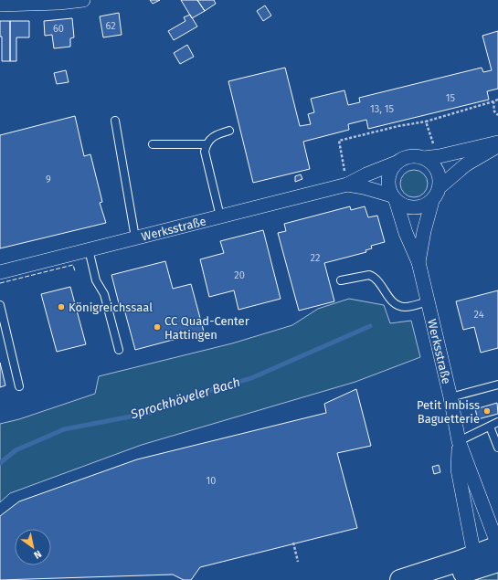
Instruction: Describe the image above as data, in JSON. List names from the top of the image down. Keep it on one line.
{"streets":{"street":["Werksstraße"]},"water":["Sprockhöveler Bach"],"places":["Königreichssaal","CC Quad-Center Hattingen","Petit Imbiss Baguetterie"],"house_numbers":["62","60","15","13, 15","9","22","20","24","10"],"north":"bottom right"}
